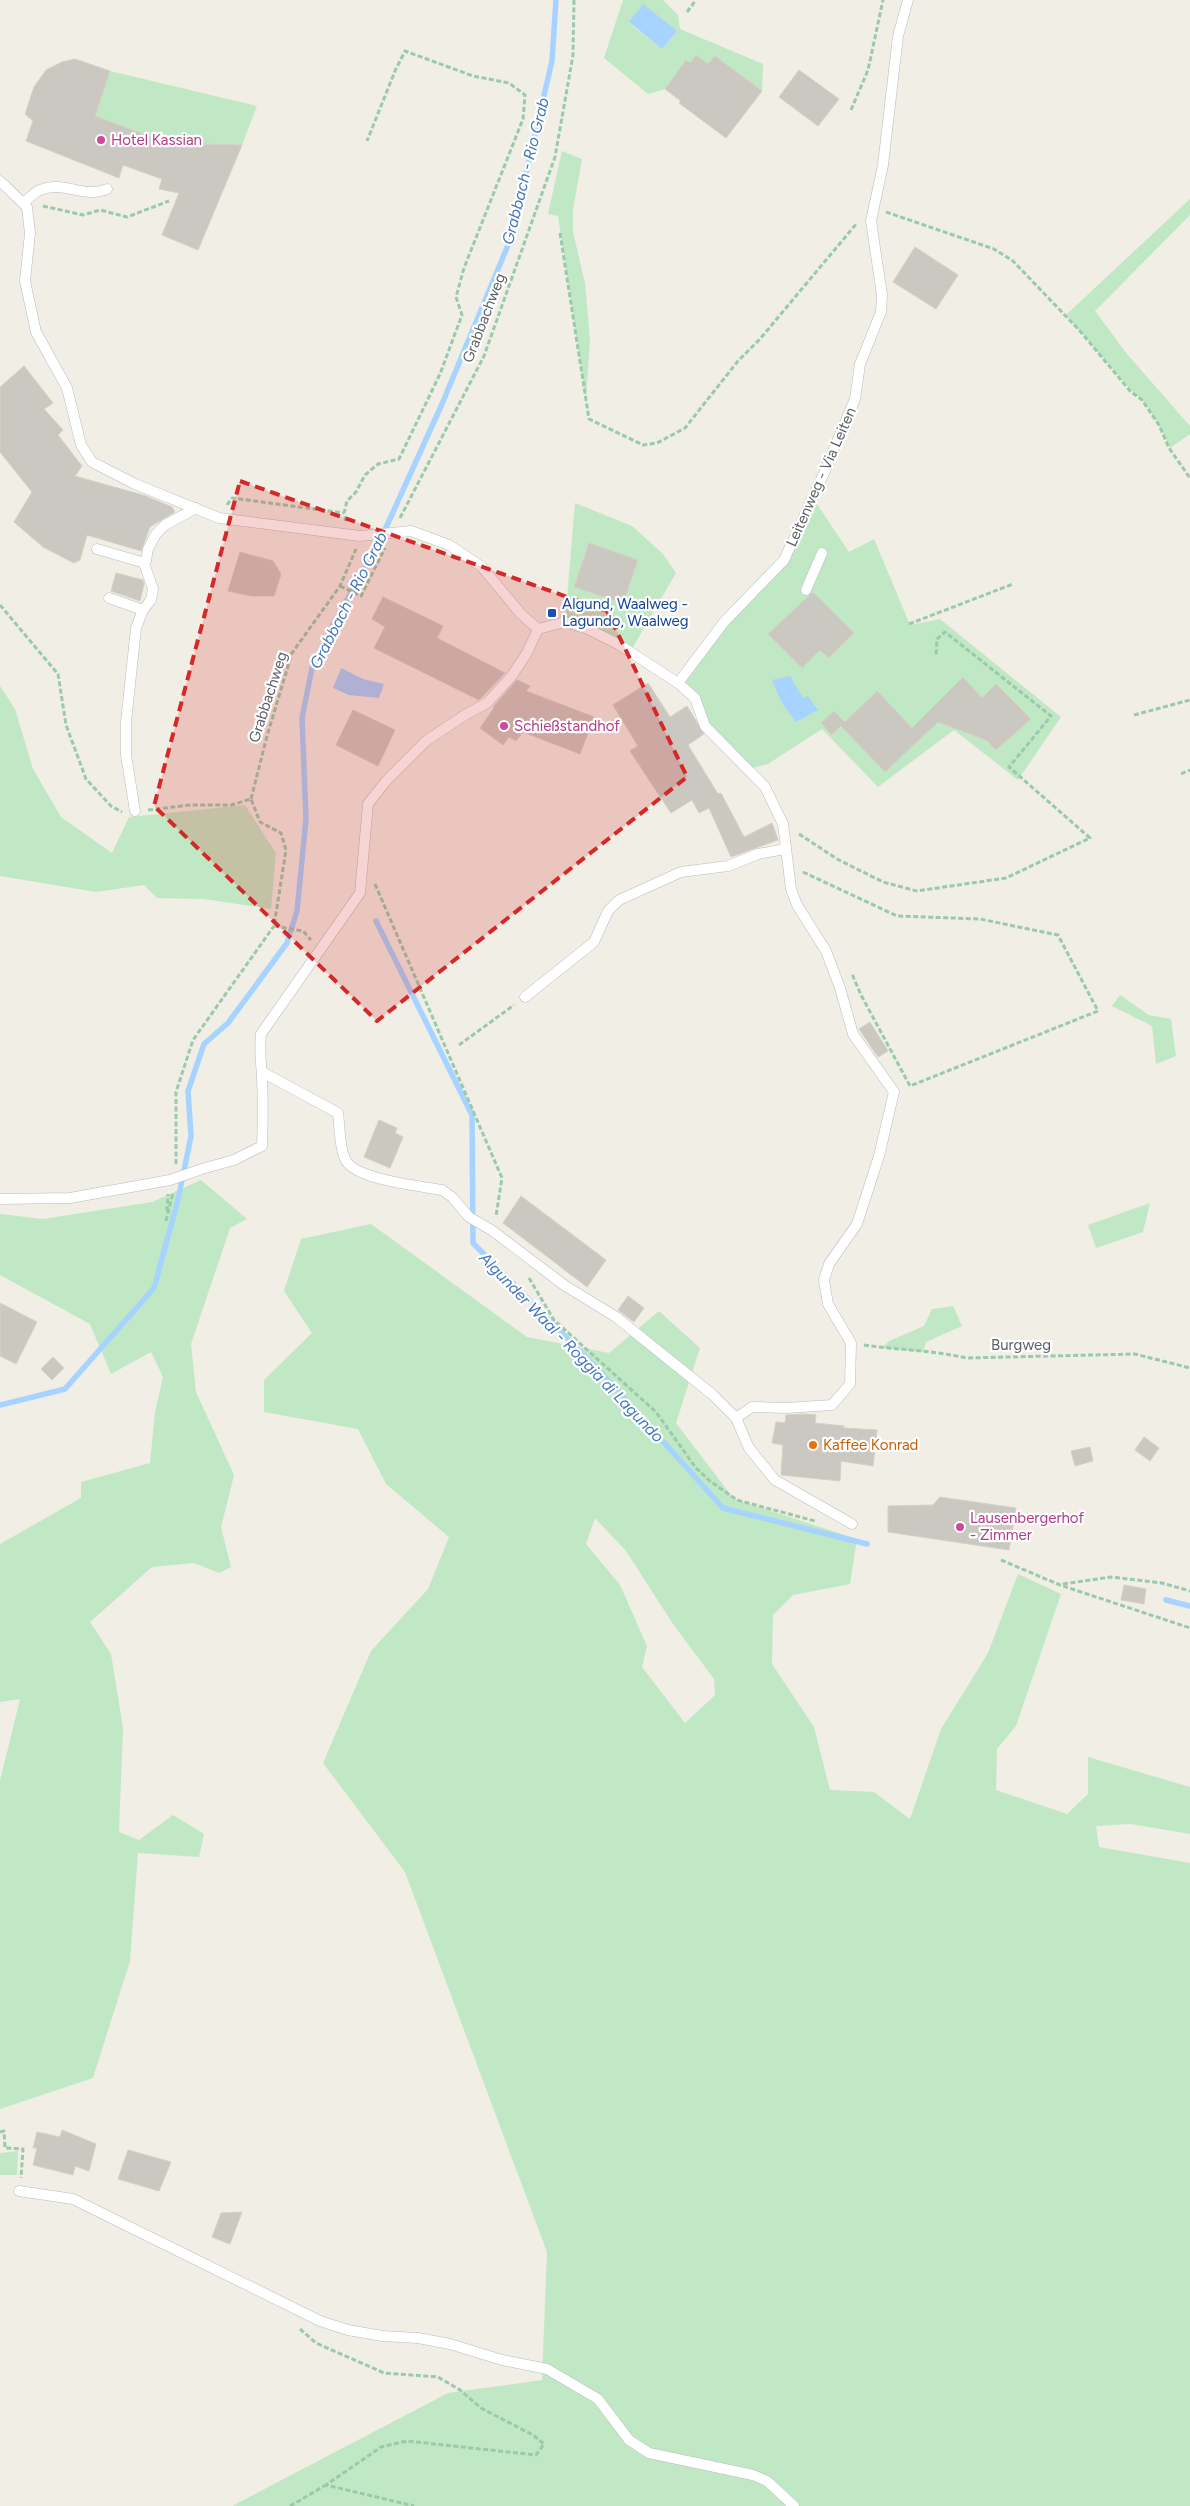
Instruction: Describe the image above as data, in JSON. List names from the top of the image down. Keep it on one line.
{"streets":{"lane":["Leitenweg - Via Leiten"],"path":["Grabbachweg","Burgweg"]},"water":["Grabbach - Rio Grab","Algunder Waal - Roggia di Lagundo"],"places":{"other":["Hotel Kassian","Schießstandhof","Kaffee Konrad","Lausenbergerhof - Zimmer"],"transit":["Algund, Waalweg - Lagundo, Waalweg"]}}
